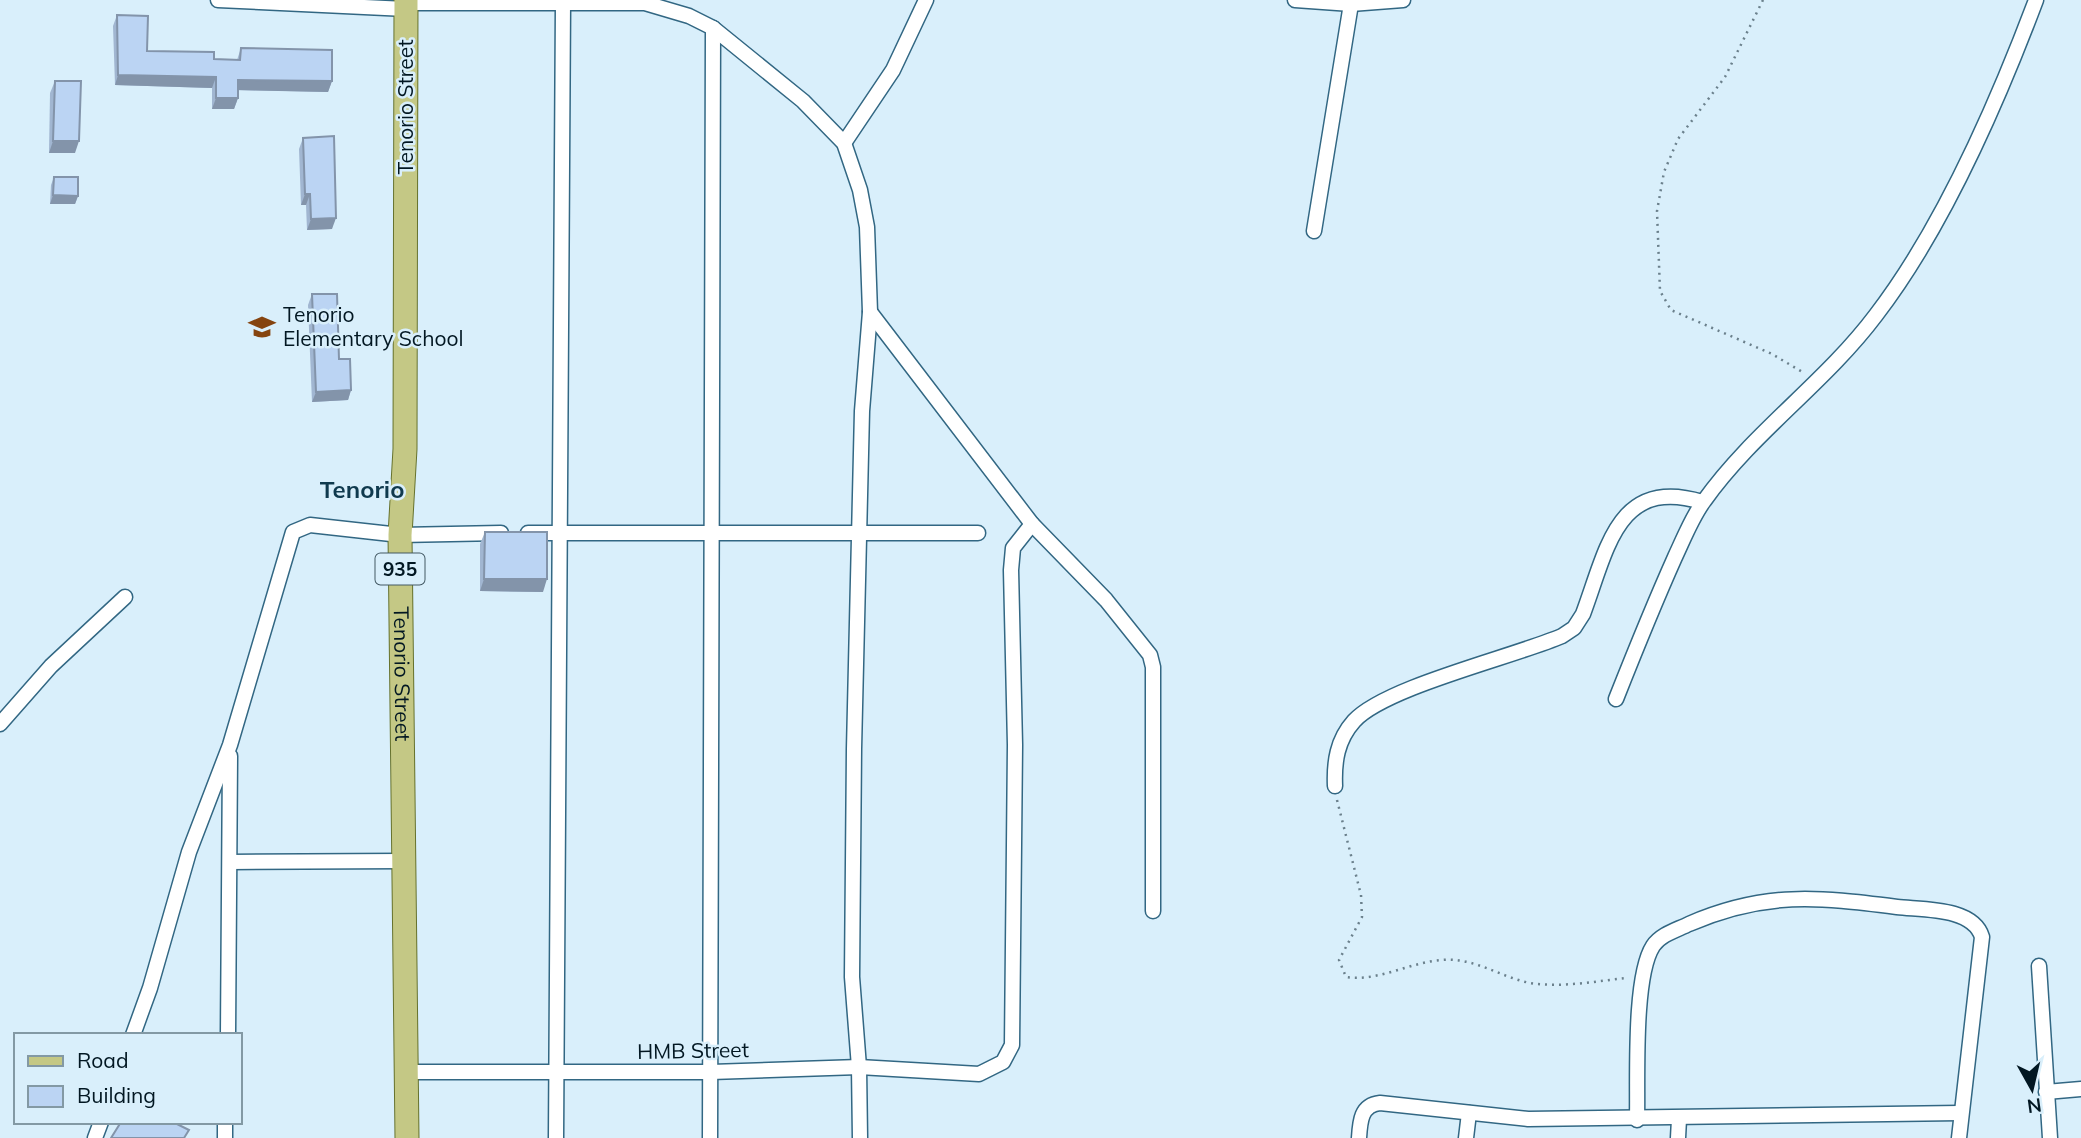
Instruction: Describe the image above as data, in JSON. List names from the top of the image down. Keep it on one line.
{"streets":{"main road":["Tenorio Street","935"],"street":["HMB Street"]},"crossings":[["Tenorio Street","HMB Street"]],"districts":["Tenorio"],"places":{"school or university":["Tenorio Elementary School"]},"legend":["Road","Building"],"north":"bottom"}
